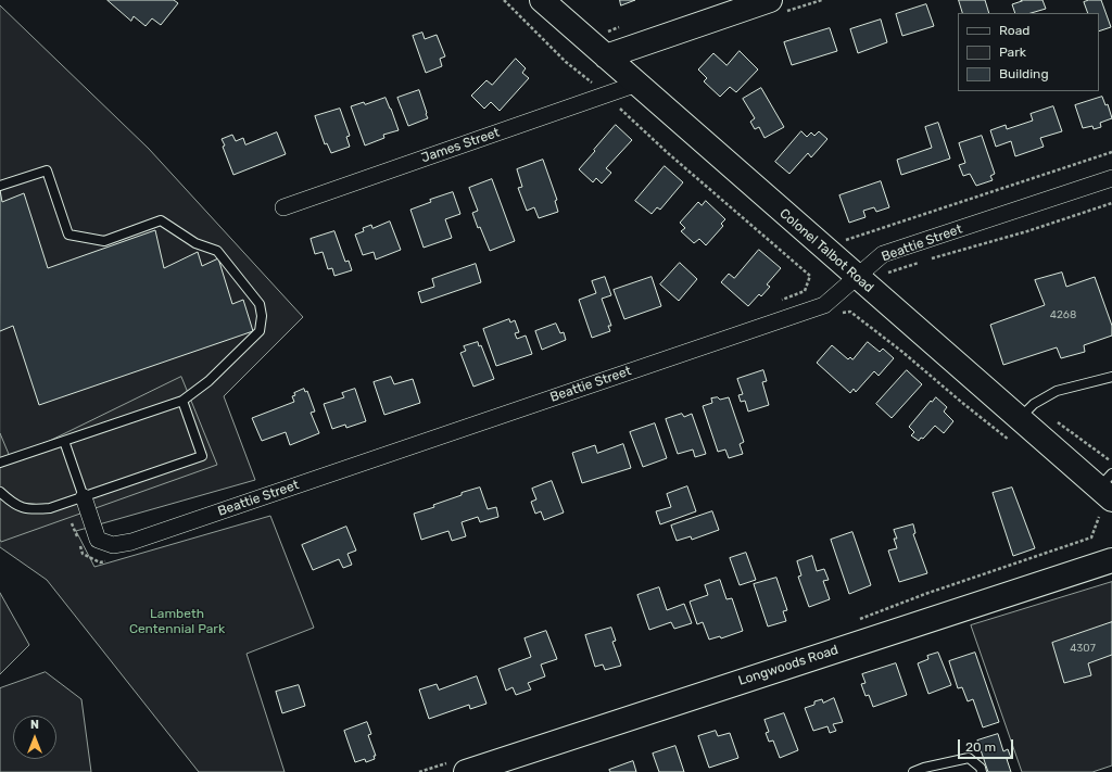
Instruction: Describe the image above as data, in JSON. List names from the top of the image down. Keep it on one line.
{"streets":{"main road":["Colonel Talbot Road","Longwoods Road"],"street":["James Street","Beattie Street"]},"crossings":[["James Street","Colonel Talbot Road"],["Beattie Street","Colonel Talbot Road"]],"parks":["Lambeth Centennial Park"],"house_numbers":["4268","4307"],"legend":["Road","Park","Building"],"scale_bar":"20 m","north":"top"}
